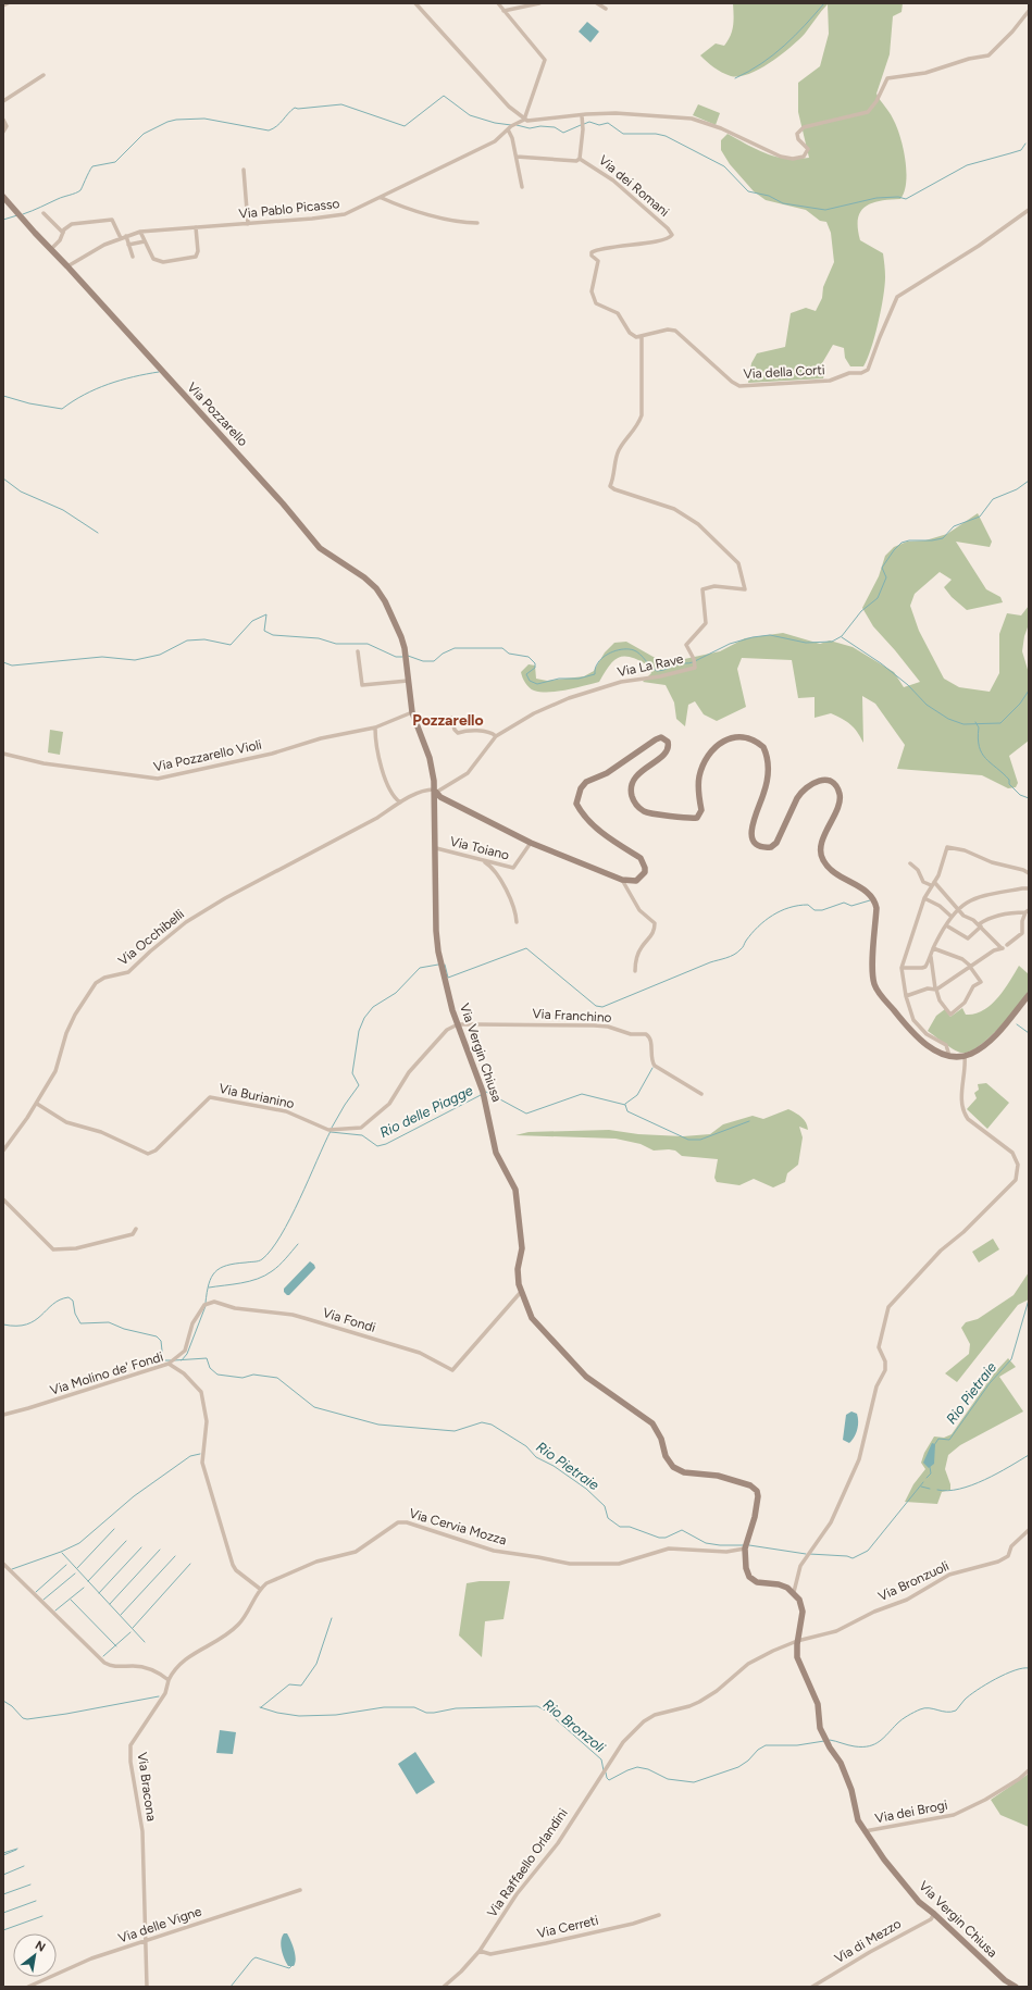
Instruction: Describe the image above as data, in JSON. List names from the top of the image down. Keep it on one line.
{"streets":{"street":["Via dei Romani","Via Pablo Picasso","Via della Corti","Via Pozzarello","Via La Rave","Via Pozzarello Violi","Via Toiano","Via Occhibelli","Via Franchino","Via Vergin Chiusa","Via Burianino","Via Fondi","Via Molino de' Fondi","Via Cervia Mozza","Via Bronzuoli","Via Bracona","Via dei Brogi","Via Raffaello Orlandini","Via delle Vigne","Via Cerreti","Via di Mezzo"]},"crossings":[["Via dei Romani","Via della Corti"],["Via dei Romani","Via La Rave"],["Via Pablo Picasso","Via Pozzarello"],["Via della Corti","Via La Rave"],["Via Pozzarello","Via Pozzarello Violi"],["Via Pozzarello","Via Vergin Chiusa"],["Via La Rave","Via Occhibelli"],["Via La Rave","Via Vergin Chiusa"],["Via Pozzarello Violi","Via Vergin Chiusa"],["Via Toiano","Via Vergin Chiusa"],["Via Occhibelli","Via Vergin Chiusa"],["Via Occhibelli","Via Burianino"],["Via Franchino","Via Vergin Chiusa"],["Via Franchino","Via Burianino"],["Via Vergin Chiusa","Via Burianino"],["Via Vergin Chiusa","Via Fondi"],["Via Vergin Chiusa","Via Cervia Mozza"],["Via Vergin Chiusa","Via Bronzuoli"],["Via Vergin Chiusa","Via dei Brogi"],["Via Vergin Chiusa","Via Raffaello Orlandini"],["Via Vergin Chiusa","Via di Mezzo"],["Via Fondi","Via Molino de' Fondi"],["Via Molino de' Fondi","Via Cervia Mozza"],["Via Cervia Mozza","Via Bracona"],["Via Bronzuoli","Via Raffaello Orlandini"],["Via Bracona","Via delle Vigne"],["Via Raffaello Orlandini","Via Cerreti"]],"districts":["Pozzarello"],"water":["Rio delle Piagge","Rio Pietraie","Rio Bronzoli"],"north":"top right"}
